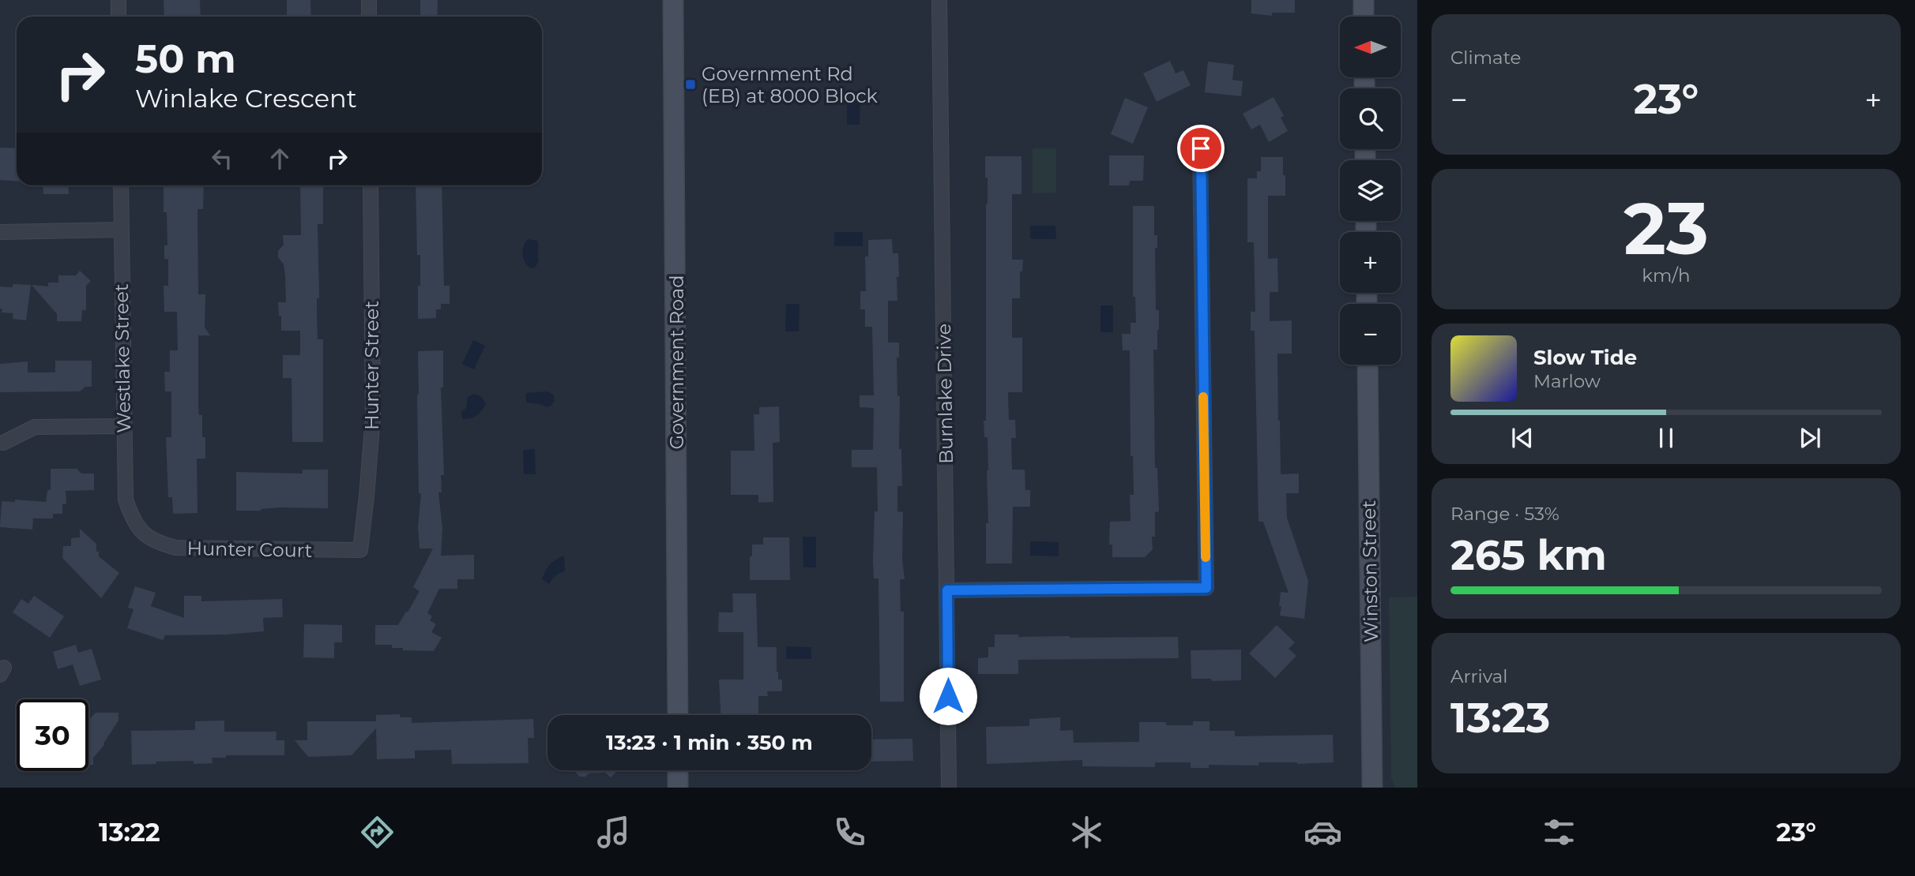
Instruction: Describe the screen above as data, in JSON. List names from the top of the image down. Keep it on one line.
{"streets":{"street":["Westlake Street","Government Road","Hunter Street","Burnlake Drive","Hunter Court","Winston Street"]},"crossings":[["Westlake Street","Hunter Court"],["Hunter Street","Hunter Court"]],"places":{"transit":["Government Rd (EB) at 8000 Block"]},"north":"left","page":{"tile":["Climate",["23","km/h"],["Range · 53%","265 km"],["Arrival","13:23"]],"map_buttons":["+","−"],"turn":["50 m","Winlake Crescent"],"heat":["−","23°","+"],"song":["Slow Tide","Marlow"],"limit":"30","trip":"13:23 · 1 min · 350 m","tabs":["13:22","23°"]}}
